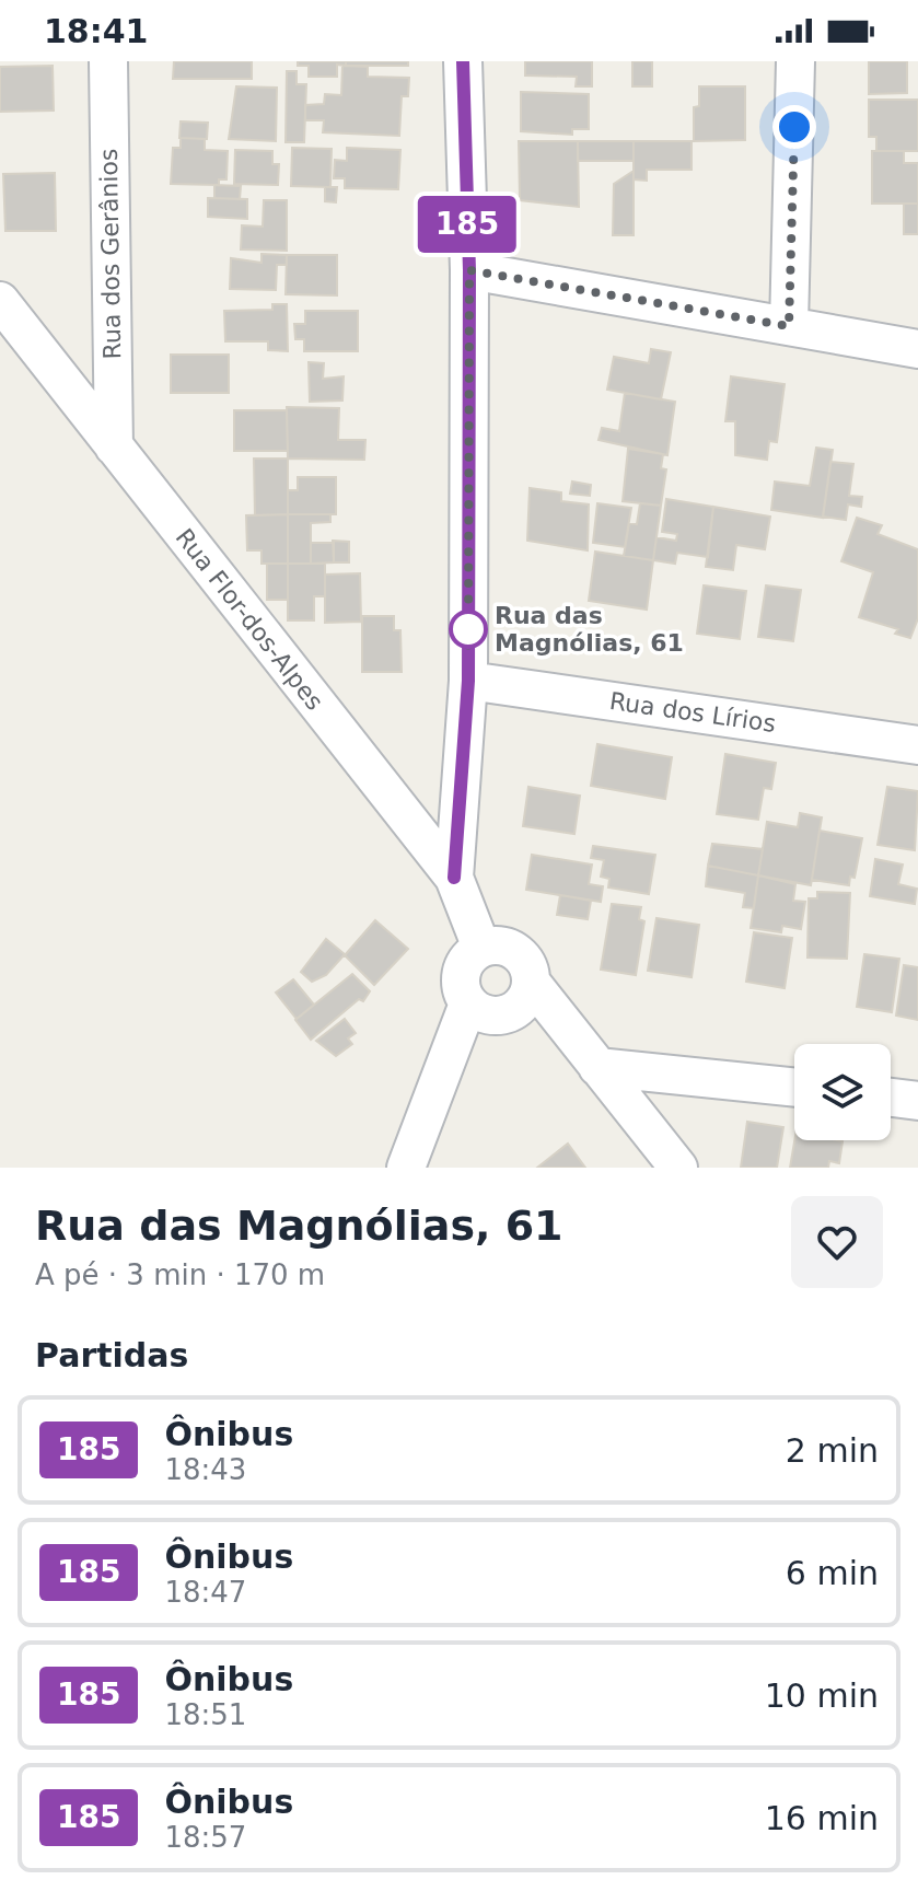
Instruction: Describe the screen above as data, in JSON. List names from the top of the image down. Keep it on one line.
{"streets":{"street":["Rua dos Gerânios","Rua Flor-dos-Alpes","Rua dos Lírios"]},"crossings":[["Rua dos Gerânios","Rua Flor-dos-Alpes"]],"places":["Rua das Magnólias, 61"],"lines":["bus line 185"],"page":{"status":"18:41","on_map":"185","heading":[["Rua das Magnólias, 61","A pé · 3 min · 170 m"],"Partidas"],"list":[{"mark":"185","name":"Ônibus","note":"18:43","value":"2 min"},{"mark":"185","name":"Ônibus","note":"18:47","value":"6 min"},{"mark":"185","name":"Ônibus","note":"18:51","value":"10 min"},{"mark":"185","name":"Ônibus","note":"18:57","value":"16 min"}]}}
